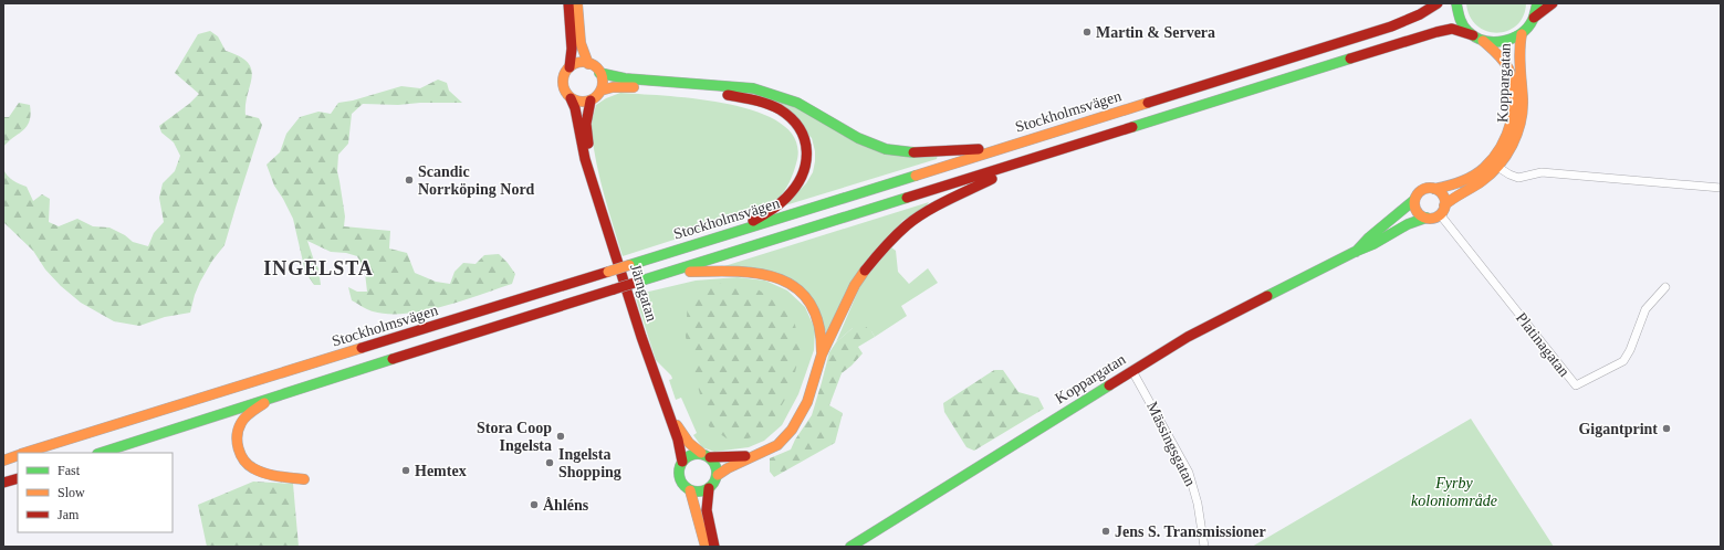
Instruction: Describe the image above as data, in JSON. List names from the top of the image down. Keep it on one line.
{"streets":{"main road":["Koppargatan","Stockholmsvägen","Järngatan"],"street":["Platinagatan","Mässingsgatan"]},"crossings":[["Koppargatan","Platinagatan"],["Koppargatan","Mässingsgatan"]],"districts":["INGELSTA"],"parks":["Fyrby koloniområde"],"places":["Martin & Servera","Scandic Norrköping Nord","Gigantprint","Stora Coop Ingelsta","Ingelsta Shopping","Hemtex","Åhléns","Jens S. Transmissioner"],"legend":["Fast","Slow","Jam"]}
